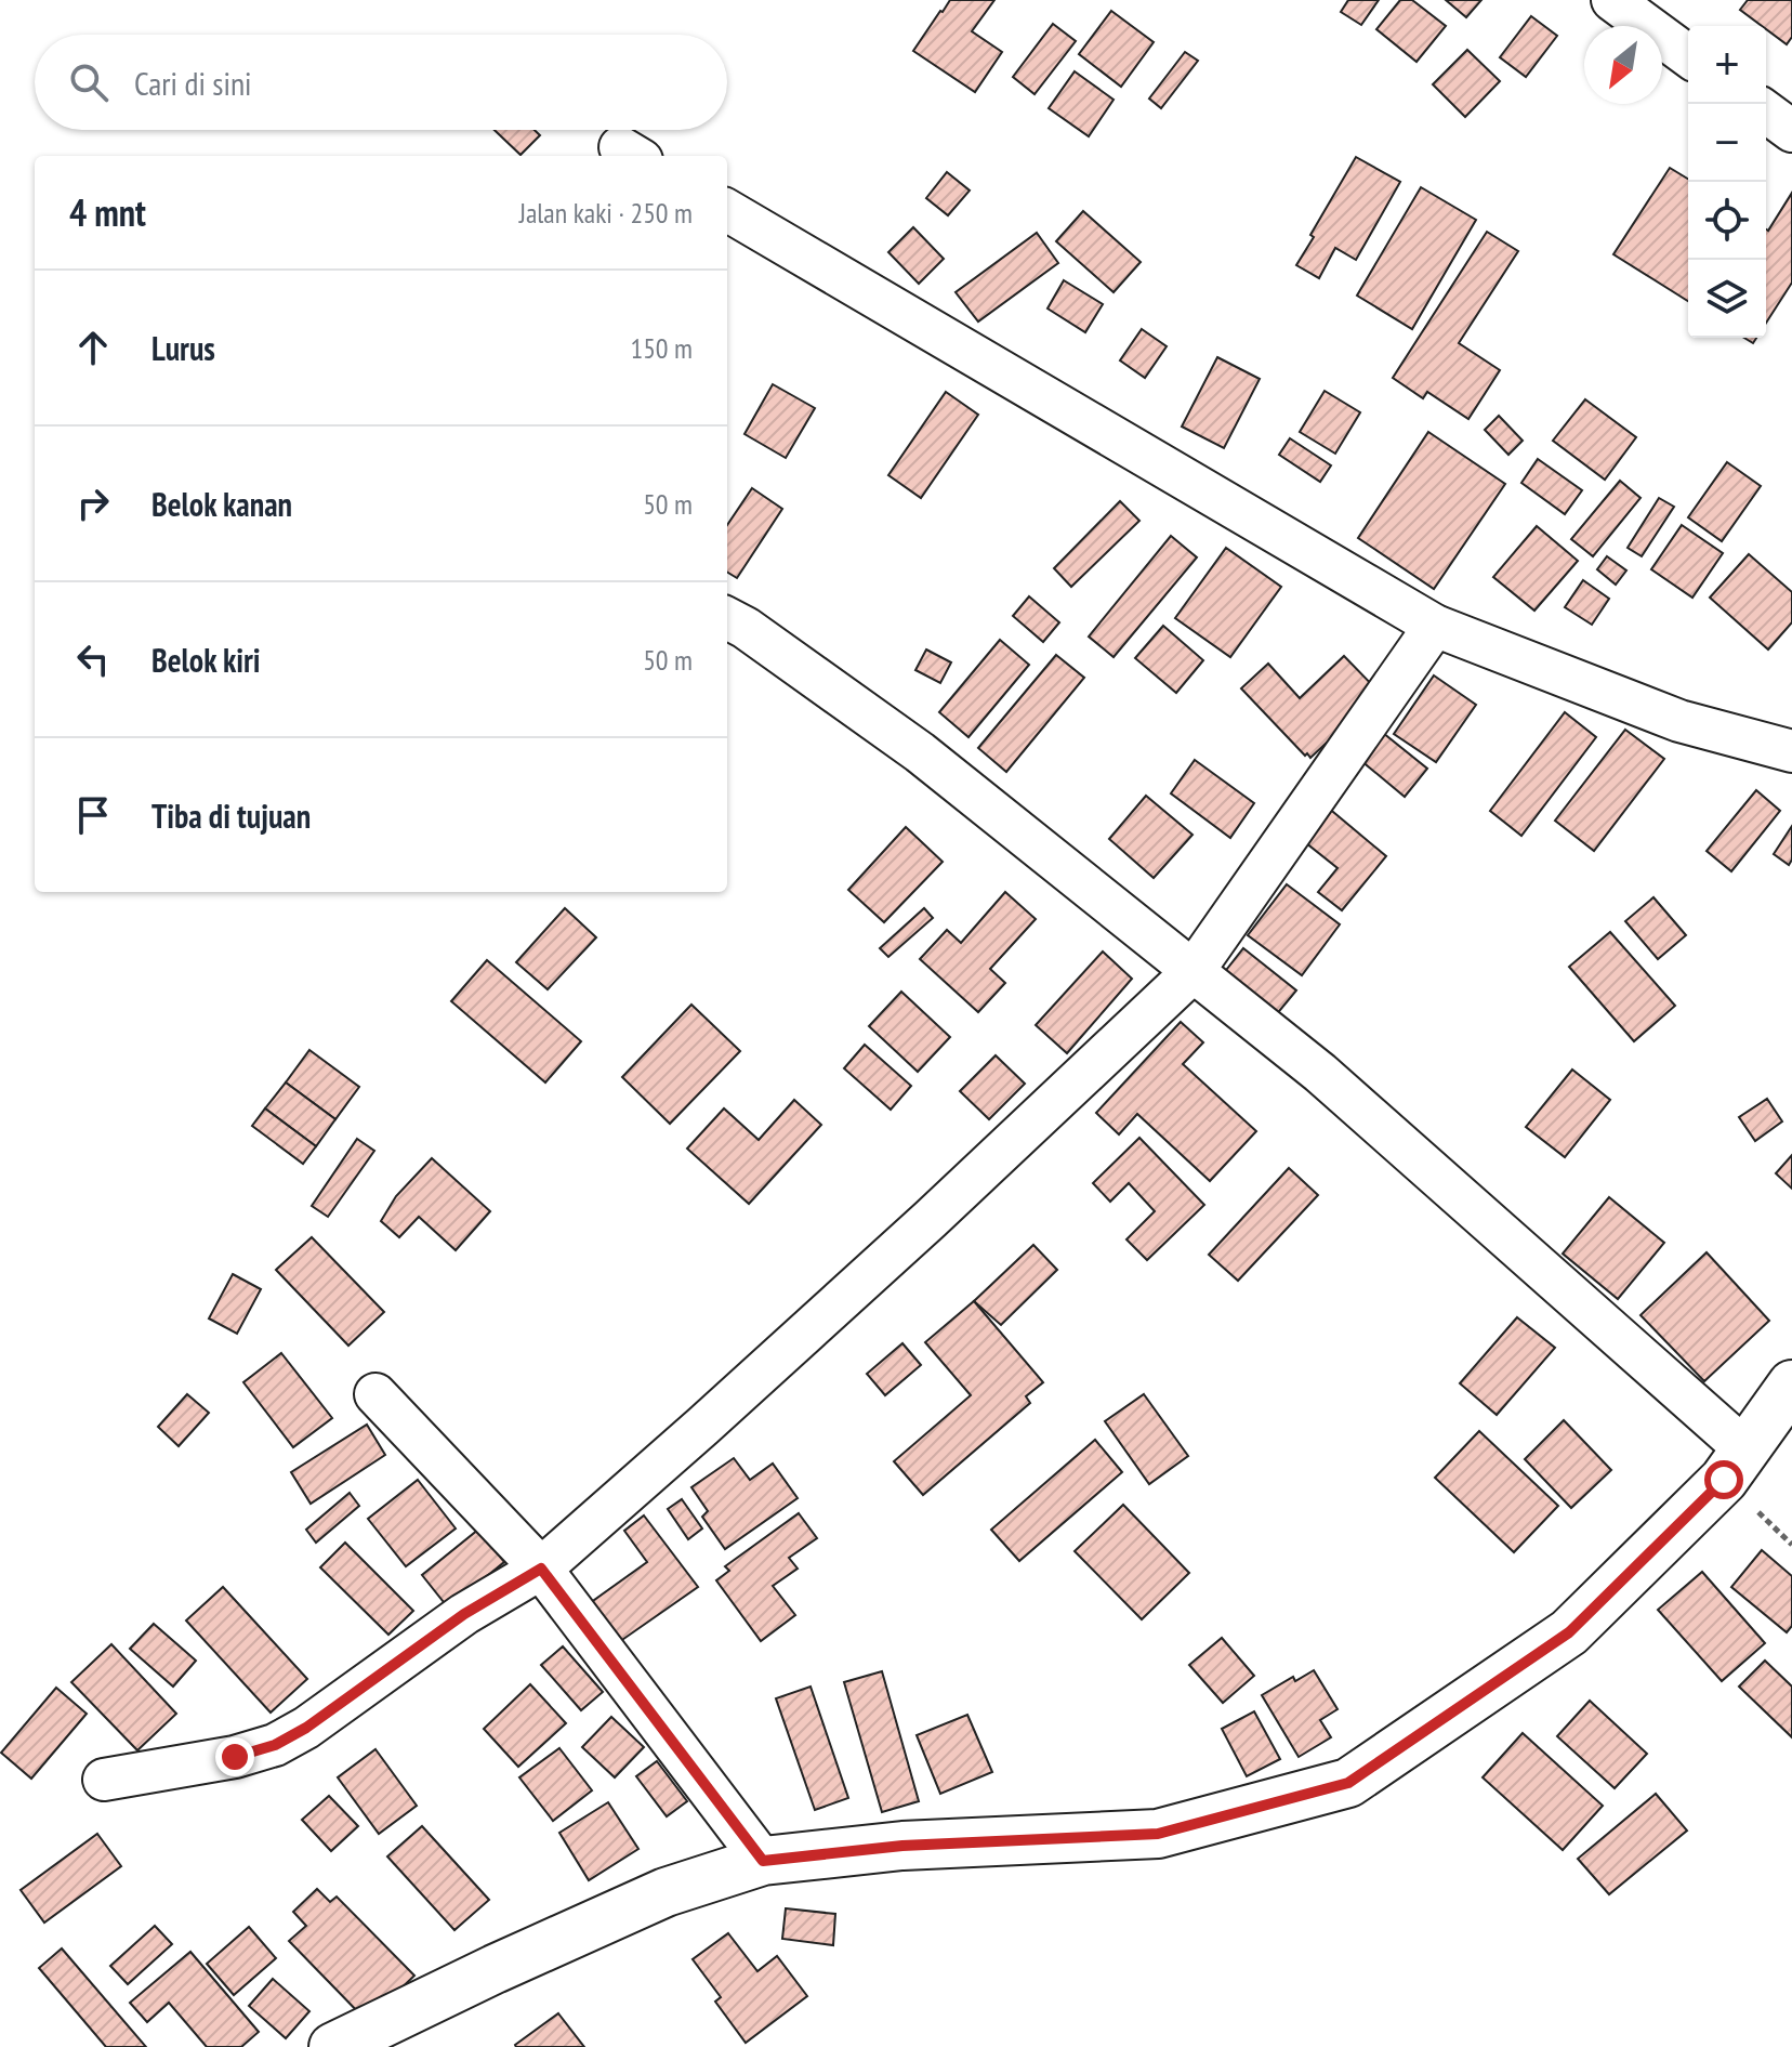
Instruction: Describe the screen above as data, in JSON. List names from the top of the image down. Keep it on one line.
{"north":"bottom left","page":{"map_buttons":["+","−"],"search":"Cari di sini","heading":["4 mnt","Jalan kaki · 250 m"],"list":[["Lurus","150 m"],["Belok kanan","50 m"],["Belok kiri","50 m"],"Tiba di tujuan"]}}
